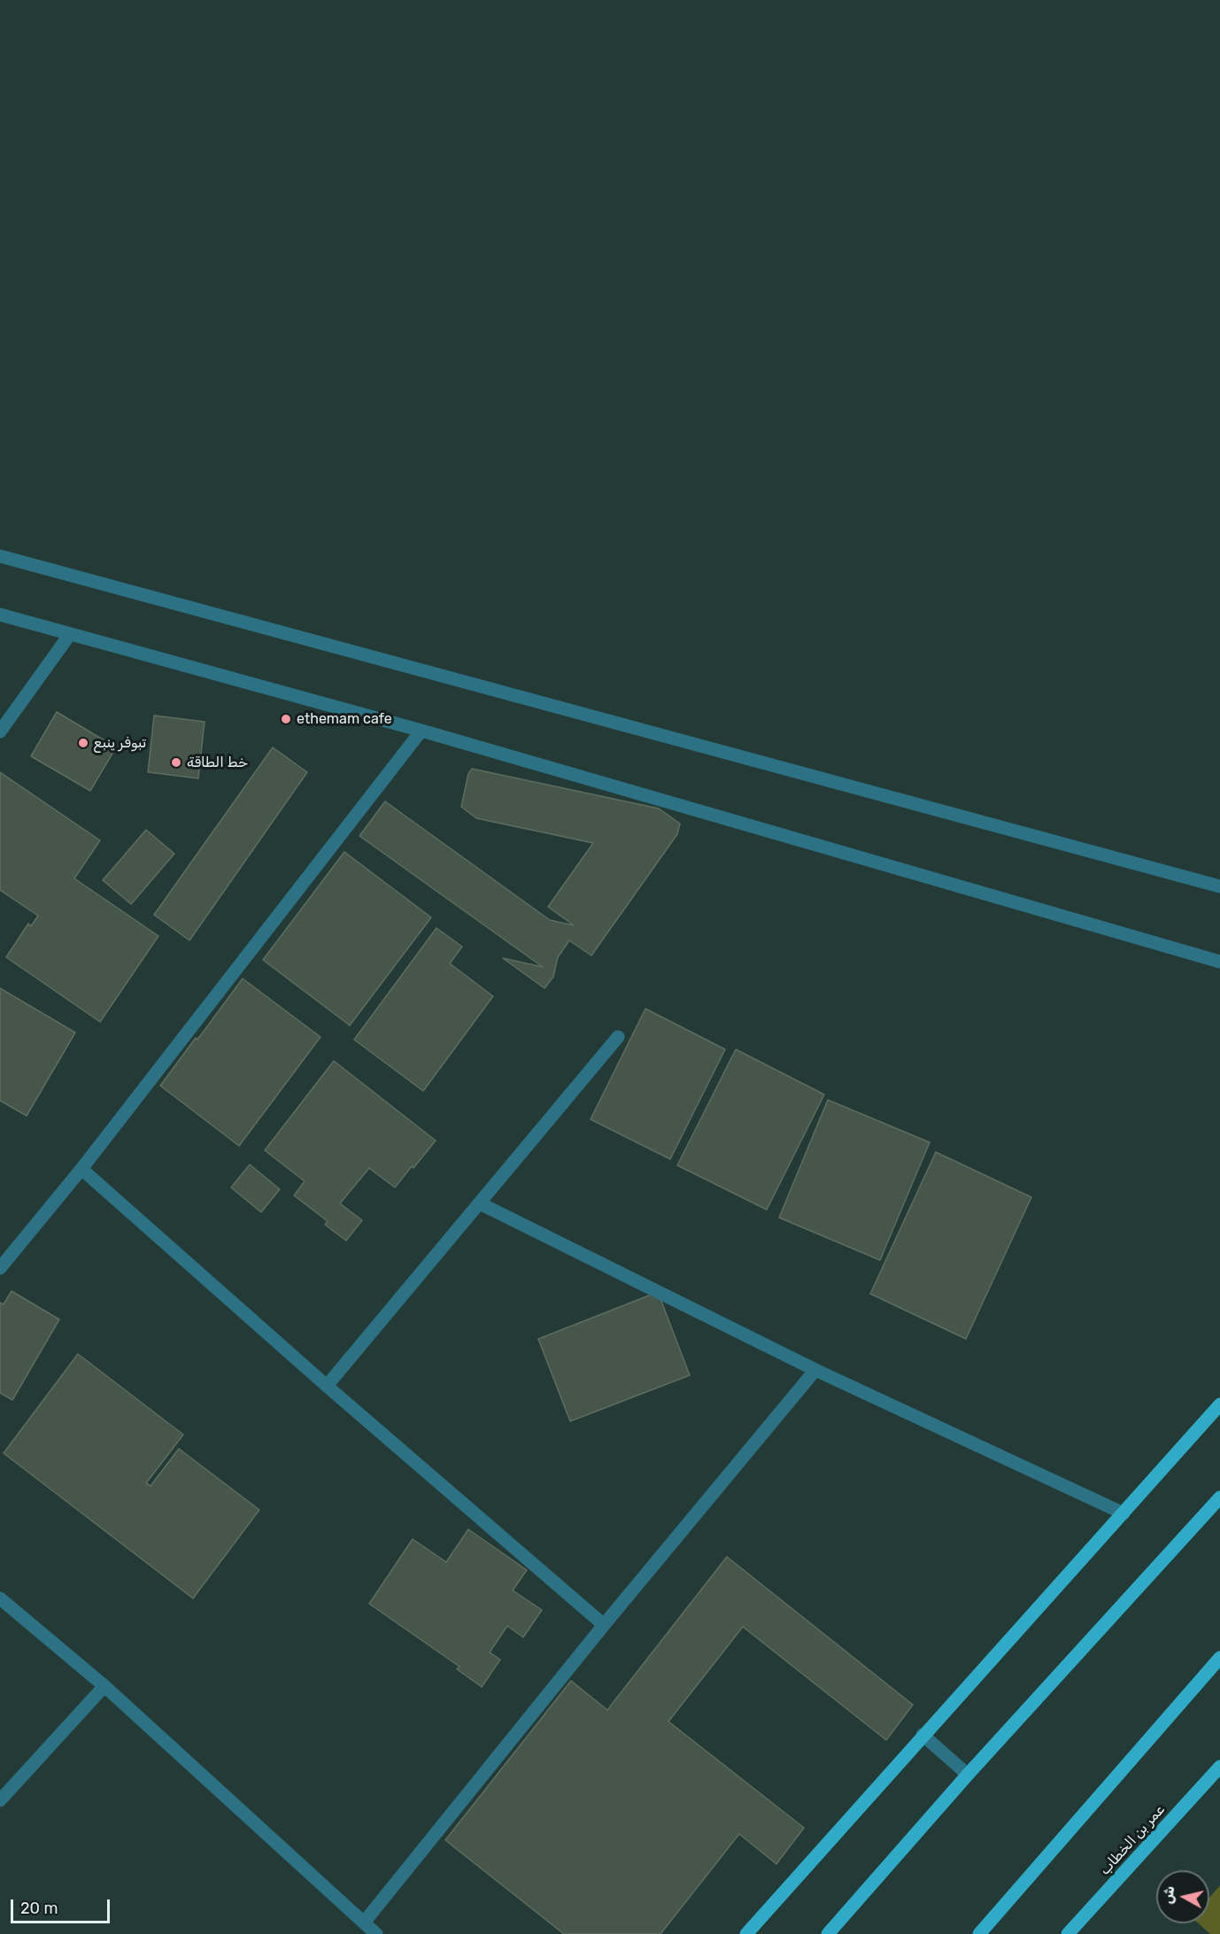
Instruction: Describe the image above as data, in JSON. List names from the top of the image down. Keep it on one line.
{"streets":{"main road":["عمر بن الخطاب"]},"places":["ethemam cafe","تبوفر ينبع","خط الطاقة"],"scale_bar":"20 m","north":"left"}
